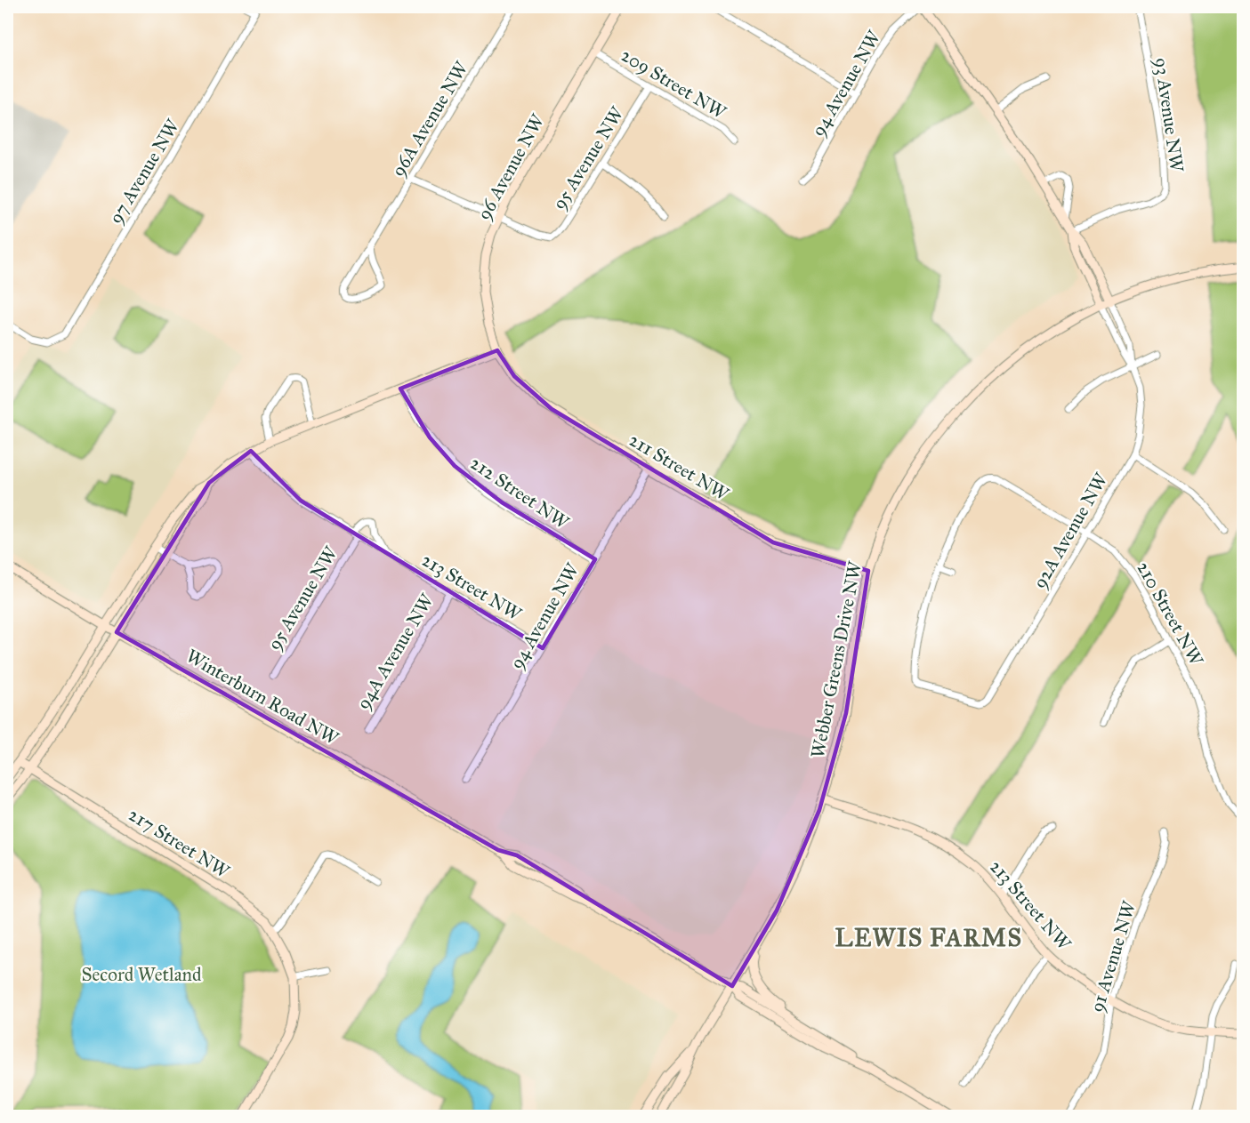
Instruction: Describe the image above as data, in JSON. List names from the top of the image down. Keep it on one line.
{"streets":{"street":["209 Street NW","94 Avenue NW","93 Avenue NW","96A Avenue NW","95 Avenue NW","96 Avenue NW","97 Avenue NW","211 Street NW","212 Street NW","92A Avenue NW","213 Street NW","210 Street NW","94A Avenue NW","Webber Greens Drive NW","Winterburn Road NW","217 Street NW","91 Avenue NW"]},"crossings":[["209 Street NW","95 Avenue NW"],["209 Street NW","96 Avenue NW"],["94 Avenue NW","211 Street NW"],["94 Avenue NW","212 Street NW"],["94 Avenue NW","213 Street NW"],["95 Avenue NW","96 Avenue NW"],["95 Avenue NW","213 Street NW"],["96 Avenue NW","211 Street NW"],["211 Street NW","Webber Greens Drive NW"],["92A Avenue NW","210 Street NW"],["92A Avenue NW","Webber Greens Drive NW"],["213 Street NW","94A Avenue NW"],["213 Street NW","Webber Greens Drive NW"],["213 Street NW","91 Avenue NW"],["Webber Greens Drive NW","Winterburn Road NW"]],"districts":["LEWIS FARMS"],"parks":["Secord Wetland"]}
